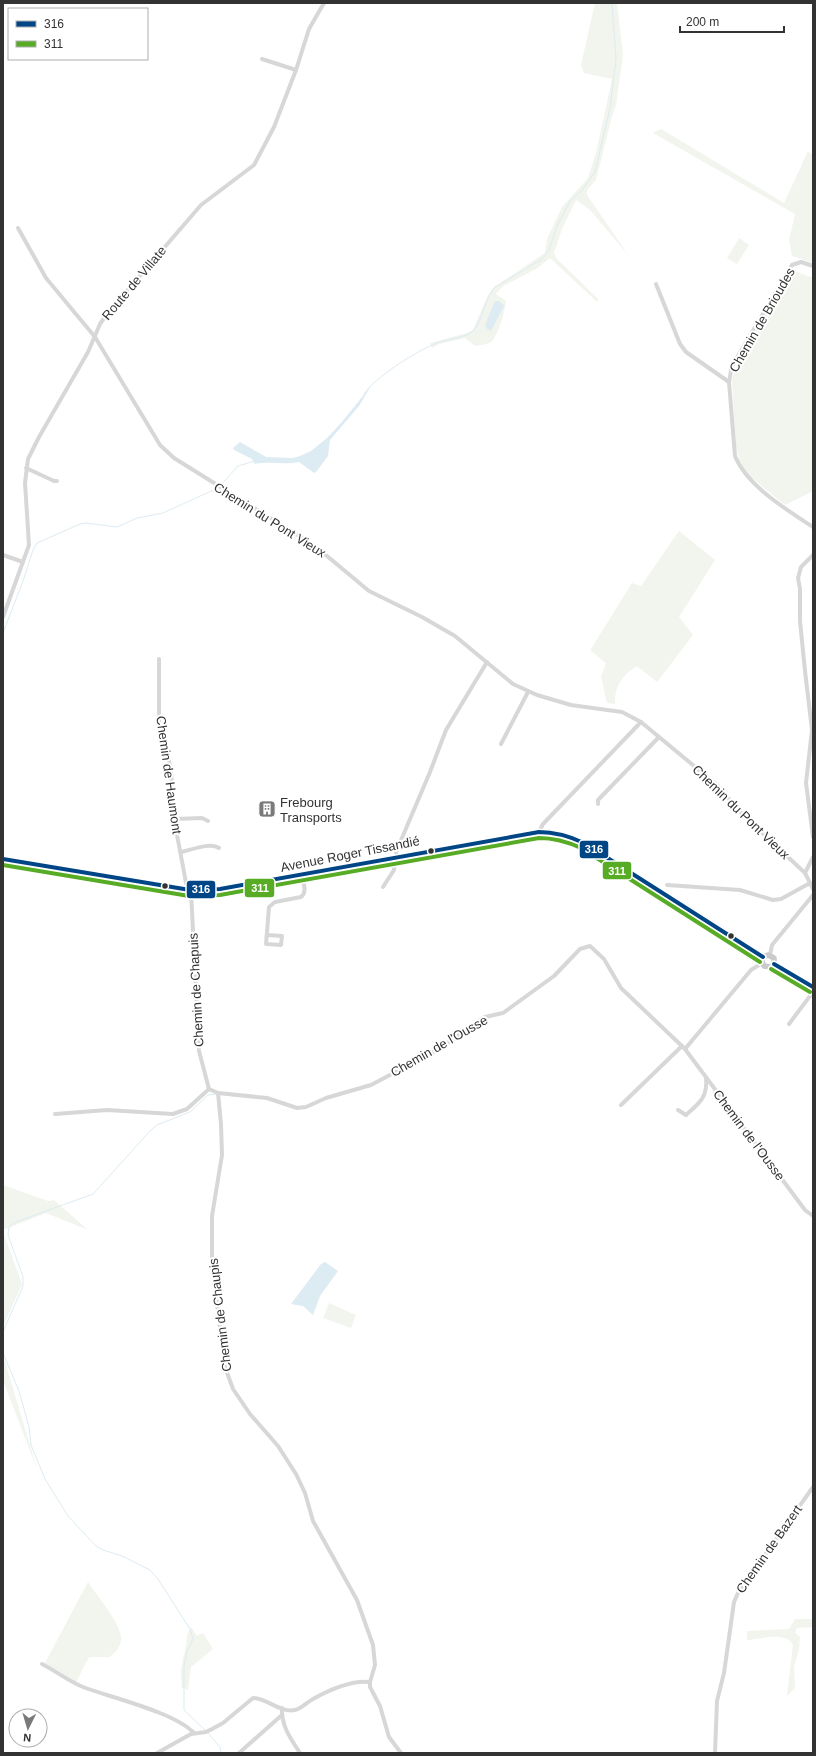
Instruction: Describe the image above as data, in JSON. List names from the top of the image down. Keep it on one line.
{"streets":{"main road":["Avenue Roger Tissandié"],"street":["Route de Villate","Chemin de Brioudes","Chemin du Pont Vieux","Chemin de Haumont","Chemin de Chapuis","Chemin de l'Ousse","Chemin de Chaupis","Chemin de Bazert"]},"crossings":[["Route de Villate","Chemin du Pont Vieux"],["Chemin de Haumont","Avenue Roger Tissandié"],["Chemin de Haumont","Chemin de Chapuis"],["Avenue Roger Tissandié","Chemin de Chapuis"],["Chemin de Chapuis","Chemin de l'Ousse"],["Chemin de l'Ousse","Chemin de Chaupis"]],"places":{"building":["Frebourg Transports"]},"lines":["transit line 316","transit line 311"],"legend":["316","311"],"scale_bar":"200 m","north":"bottom"}
